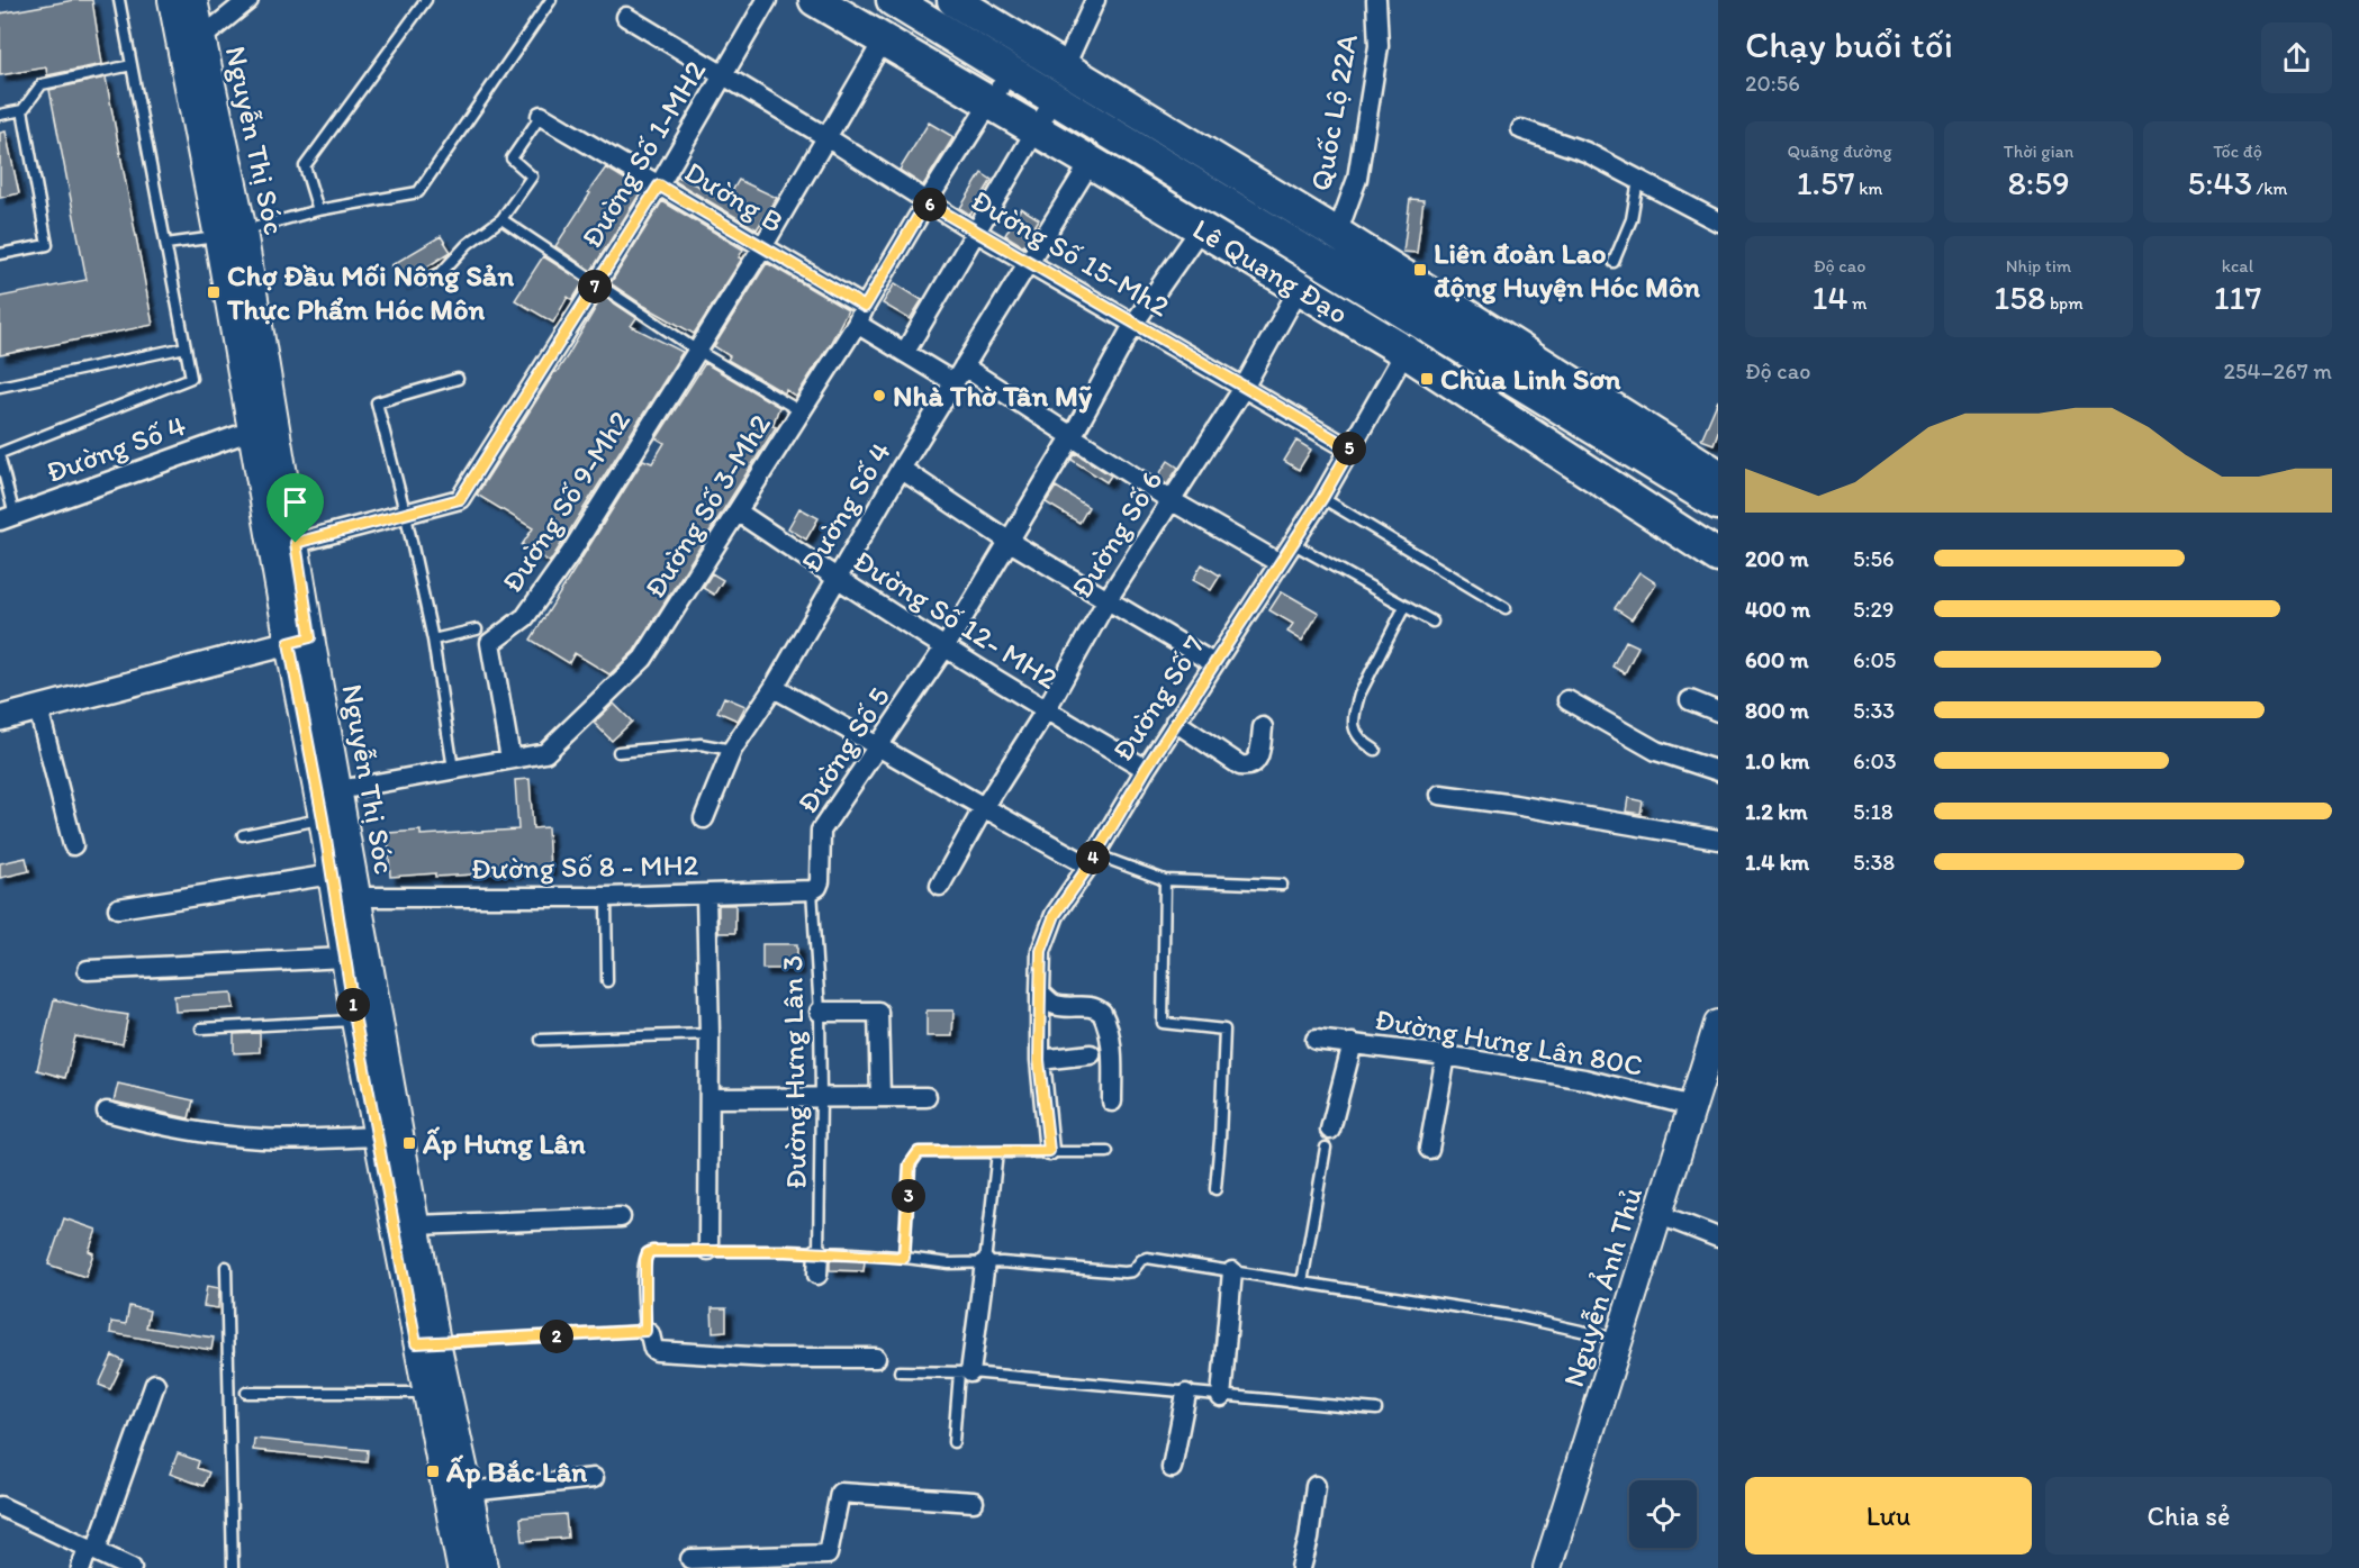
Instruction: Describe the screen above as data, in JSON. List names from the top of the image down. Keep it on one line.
{"streets":{"highway":["Lê Quang Đạo"],"main road":["Nguyễn Thị Sóc","Nguyễn Ảnh Thủ"],"street":["Quốc Lộ 22A","Đường Số 1-MH2","Dường B","Đường Số 15-Mh2","Đường Số 4","Đường Số 9-Mh2","Đường Số 3-Mh2","Đường Số 6","Đường Số 12- MH2","Đường Số 7","Đường Số 5","Đường Số 8 - MH2","Đường Hưng Lân 80C"],"lane":["Đường Hưng Lân 3"]},"crossings":[["Nguyễn Thị Sóc","Đường Số 1-MH2"],["Nguyễn Thị Sóc","Đường Số 4"],["Nguyễn Thị Sóc","Đường Số 3-Mh2"],["Nguyễn Thị Sóc","Đường Số 8 - MH2"],["Đường Số 1-MH2","Dường B"],["Đường Số 1-MH2","Đường Số 15-Mh2"],["Dường B","Đường Số 4"],["Dường B","Đường Số 3-Mh2"],["Đường Số 15-Mh2","Đường Số 4"],["Đường Số 15-Mh2","Đường Số 3-Mh2"],["Đường Số 15-Mh2","Đường Số 6"],["Lê Quang Đạo","Đường Số 4"],["Lê Quang Đạo","Đường Số 3-Mh2"],["Lê Quang Đạo","Đường Số 6"],["Đường Số 4","Đường Số 12- MH2"],["Đường Số 9-Mh2","Đường Số 3-Mh2"],["Đường Số 3-Mh2","Đường Số 12- MH2"],["Đường Số 6","Đường Số 12- MH2"],["Đường Số 12- MH2","Đường Số 7"],["Đường Số 12- MH2","Đường Số 5"],["Đường Số 5","Đường Số 8 - MH2"],["Đường Số 5","Đường Hưng Lân 3"],["Đường Số 8 - MH2","Đường Hưng Lân 3"],["Đường Hưng Lân 80C","Nguyễn Ảnh Thủ"]],"places":{"transit":["Liên đoàn Lao động Huyện Hóc Môn","Chợ Đầu Mối Nông Sản Thực Phẩm Hóc Môn","Chùa Linh Sơn","Ấp Hưng Lân","Ấp Bắc Lân"],"other":["Nhà Thờ Tân Mỹ"]},"page":{"heading":["Chạy buổi tối","20:56"],"stats":[["Quãng đường","1.57 km"],["Thời gian","8:59"],["Tốc độ","5:43 /km"],["Độ cao","14 m"],["Nhịp tim","158 bpm"],["kcal","117"]],"pins":["6","7","5","4","1","3","2"],"chart":["Độ cao","254–267 m"],"list":[{"name":"200 m","note":"5:56"},{"name":"400 m","note":"5:29"},{"name":"600 m","note":"6:05"},{"name":"800 m","note":"5:33"},{"name":"1.0 km","note":"6:03"},{"name":"1.2 km","note":"5:18"},{"name":"1.4 km","note":"5:38"}],"buttons":["Lưu","Chia sẻ"]}}
